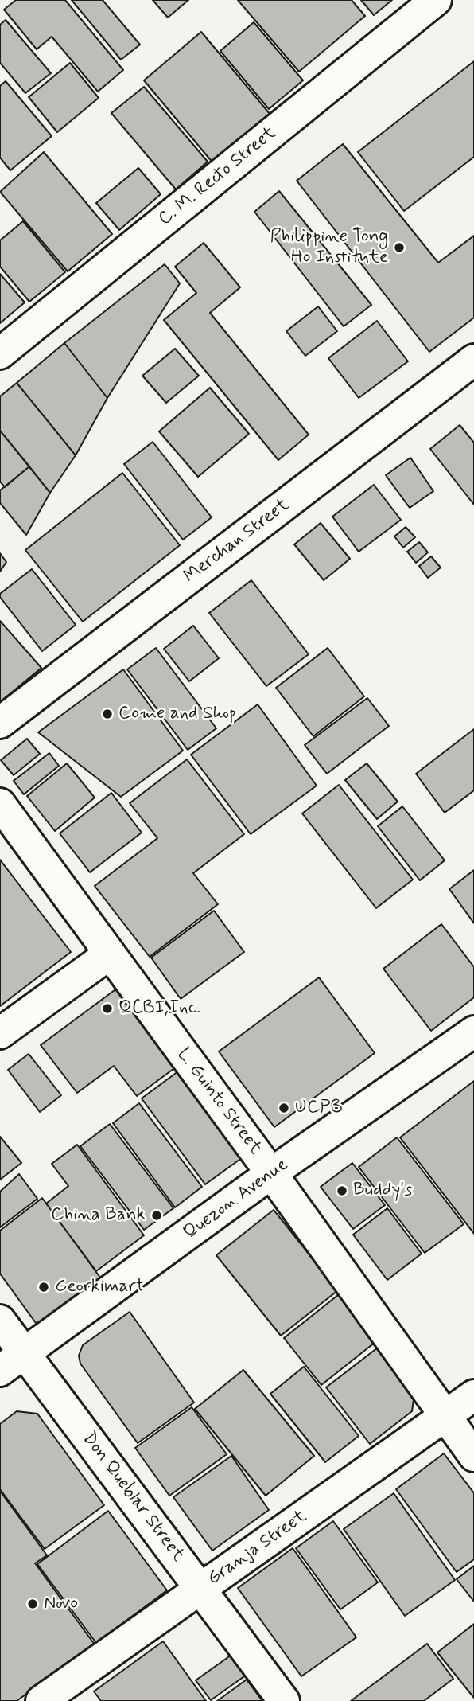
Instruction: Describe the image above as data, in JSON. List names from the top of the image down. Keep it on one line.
{"streets":{"street":["C. M. Recto Street","Merchan Street","L. Guinto Street","Quezon Avenue","Don Queblar Street","Granja Street"]},"crossings":[["L. Guinto Street","Quezon Avenue"],["L. Guinto Street","Granja Street"],["Quezon Avenue","Don Queblar Street"],["Don Queblar Street","Granja Street"]],"places":["Philippine Tong Ho Institute","Come and Shop","QCBI,Inc.","UCPB","Buddy's","China Bank","Georkimart","Novo"]}
